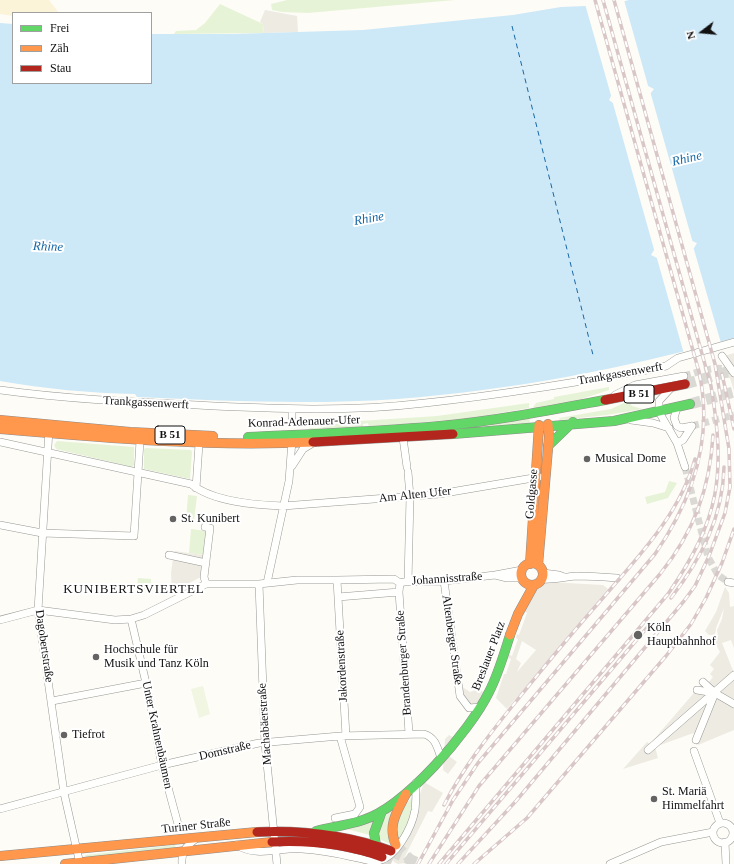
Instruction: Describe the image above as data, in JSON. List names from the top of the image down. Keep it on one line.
{"streets":{"main road":["B 51","Konrad-Adenauer-Ufer","Goldgasse","Breslauer Platz","Turiner Straße"],"street":["Trankgassenwerft","Am Alten Ufer","Johannisstraße","Altenberger Straße","Dagobertstraße","Brandenburger Straße","Jakordenstraße","Machabäerstraße","Unter Krahnenbäumen","Domstraße"]},"crossings":[["Trankgassenwerft","Konrad-Adenauer-Ufer"],["B 51","Konrad-Adenauer-Ufer"],["Konrad-Adenauer-Ufer","Goldgasse"],["Konrad-Adenauer-Ufer","Dagobertstraße"],["Goldgasse","Am Alten Ufer"],["Johannisstraße","Altenberger Straße"],["Johannisstraße","Breslauer Platz"],["Johannisstraße","Brandenburger Straße"],["Johannisstraße","Jakordenstraße"],["Johannisstraße","Machabäerstraße"],["Altenberger Straße","Breslauer Platz"],["Dagobertstraße","Domstraße"],["Dagobertstraße","Turiner Straße"],["Breslauer Platz","Domstraße"],["Brandenburger Straße","Domstraße"],["Jakordenstraße","Domstraße"],["Machabäerstraße","Domstraße"],["Machabäerstraße","Turiner Straße"],["Unter Krahnenbäumen","Domstraße"]],"districts":["KUNIBERTSVIERTEL"],"water":["Rhine"],"places":["Musical Dome","St. Kunibert","Köln Hauptbahnhof","Hochschule für Musik und Tanz Köln","Tiefrot","St. Mariä Himmelfahrt"],"legend":["Frei","Zäh","Stau"],"north":"left"}
